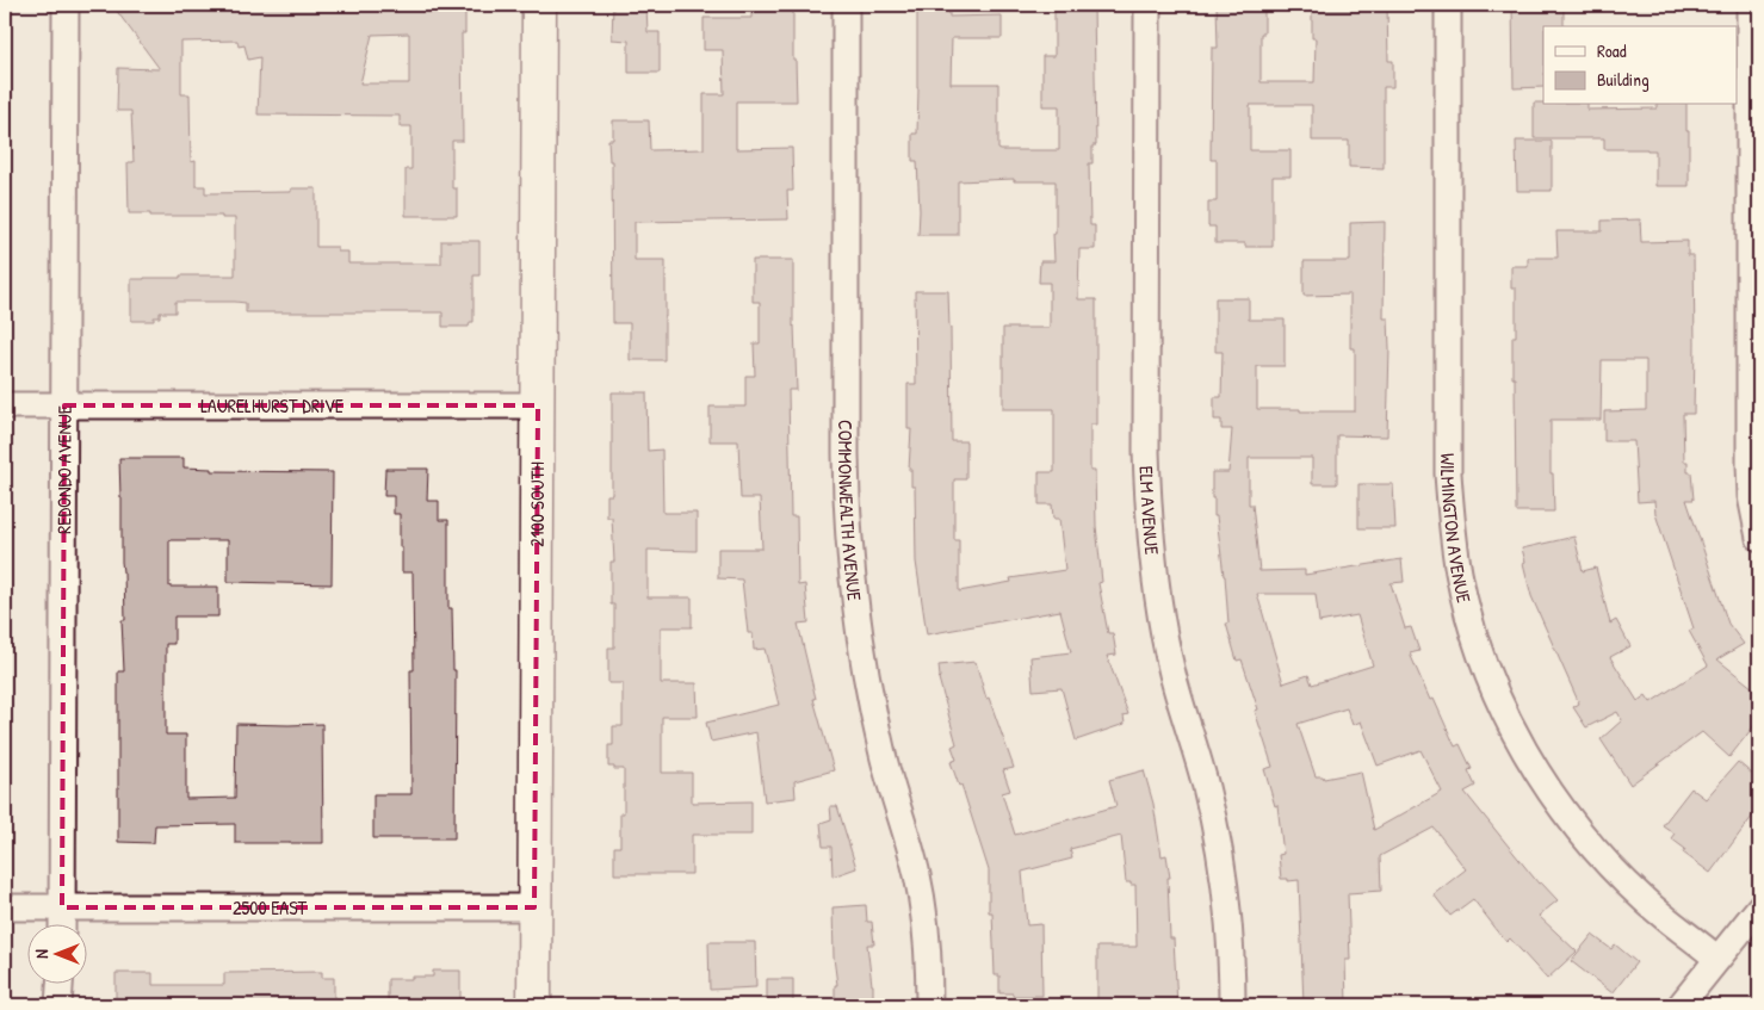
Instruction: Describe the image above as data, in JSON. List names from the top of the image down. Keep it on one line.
{"streets":{"street":["LAURELHURST DRIVE","REDONDO AVENUE","2100 SOUTH","COMMONWEALTH AVENUE","ELM AVENUE","WILMINGTON AVENUE","2500 EAST"]},"crossings":[["LAURELHURST DRIVE","REDONDO AVENUE"],["LAURELHURST DRIVE","2100 SOUTH"],["REDONDO AVENUE","2500 EAST"],["2100 SOUTH","2500 EAST"]],"legend":["Road","Building"],"north":"left"}
